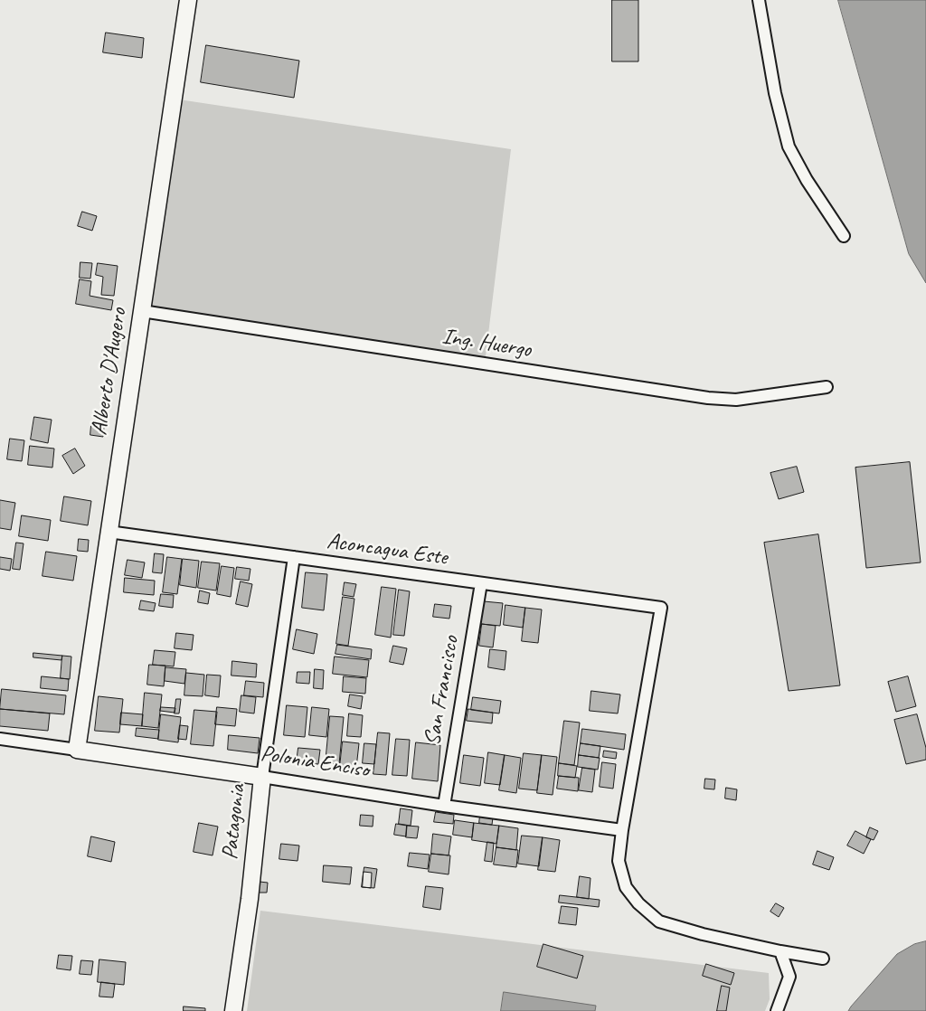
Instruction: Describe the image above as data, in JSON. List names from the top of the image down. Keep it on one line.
{"streets":{"main road":["Alberto D'Augero","Polonia Enciso","Patagonia"],"street":["Ing. Huergo","Aconcagua Este","San Francisco"]},"crossings":[["Ing. Huergo","Alberto D'Augero"],["Alberto D'Augero","Aconcagua Este"],["Alberto D'Augero","Polonia Enciso"],["Aconcagua Este","San Francisco"],["Aconcagua Este","Polonia Enciso"],["Aconcagua Este","Patagonia"],["San Francisco","Polonia Enciso"],["Polonia Enciso","Patagonia"]]}
